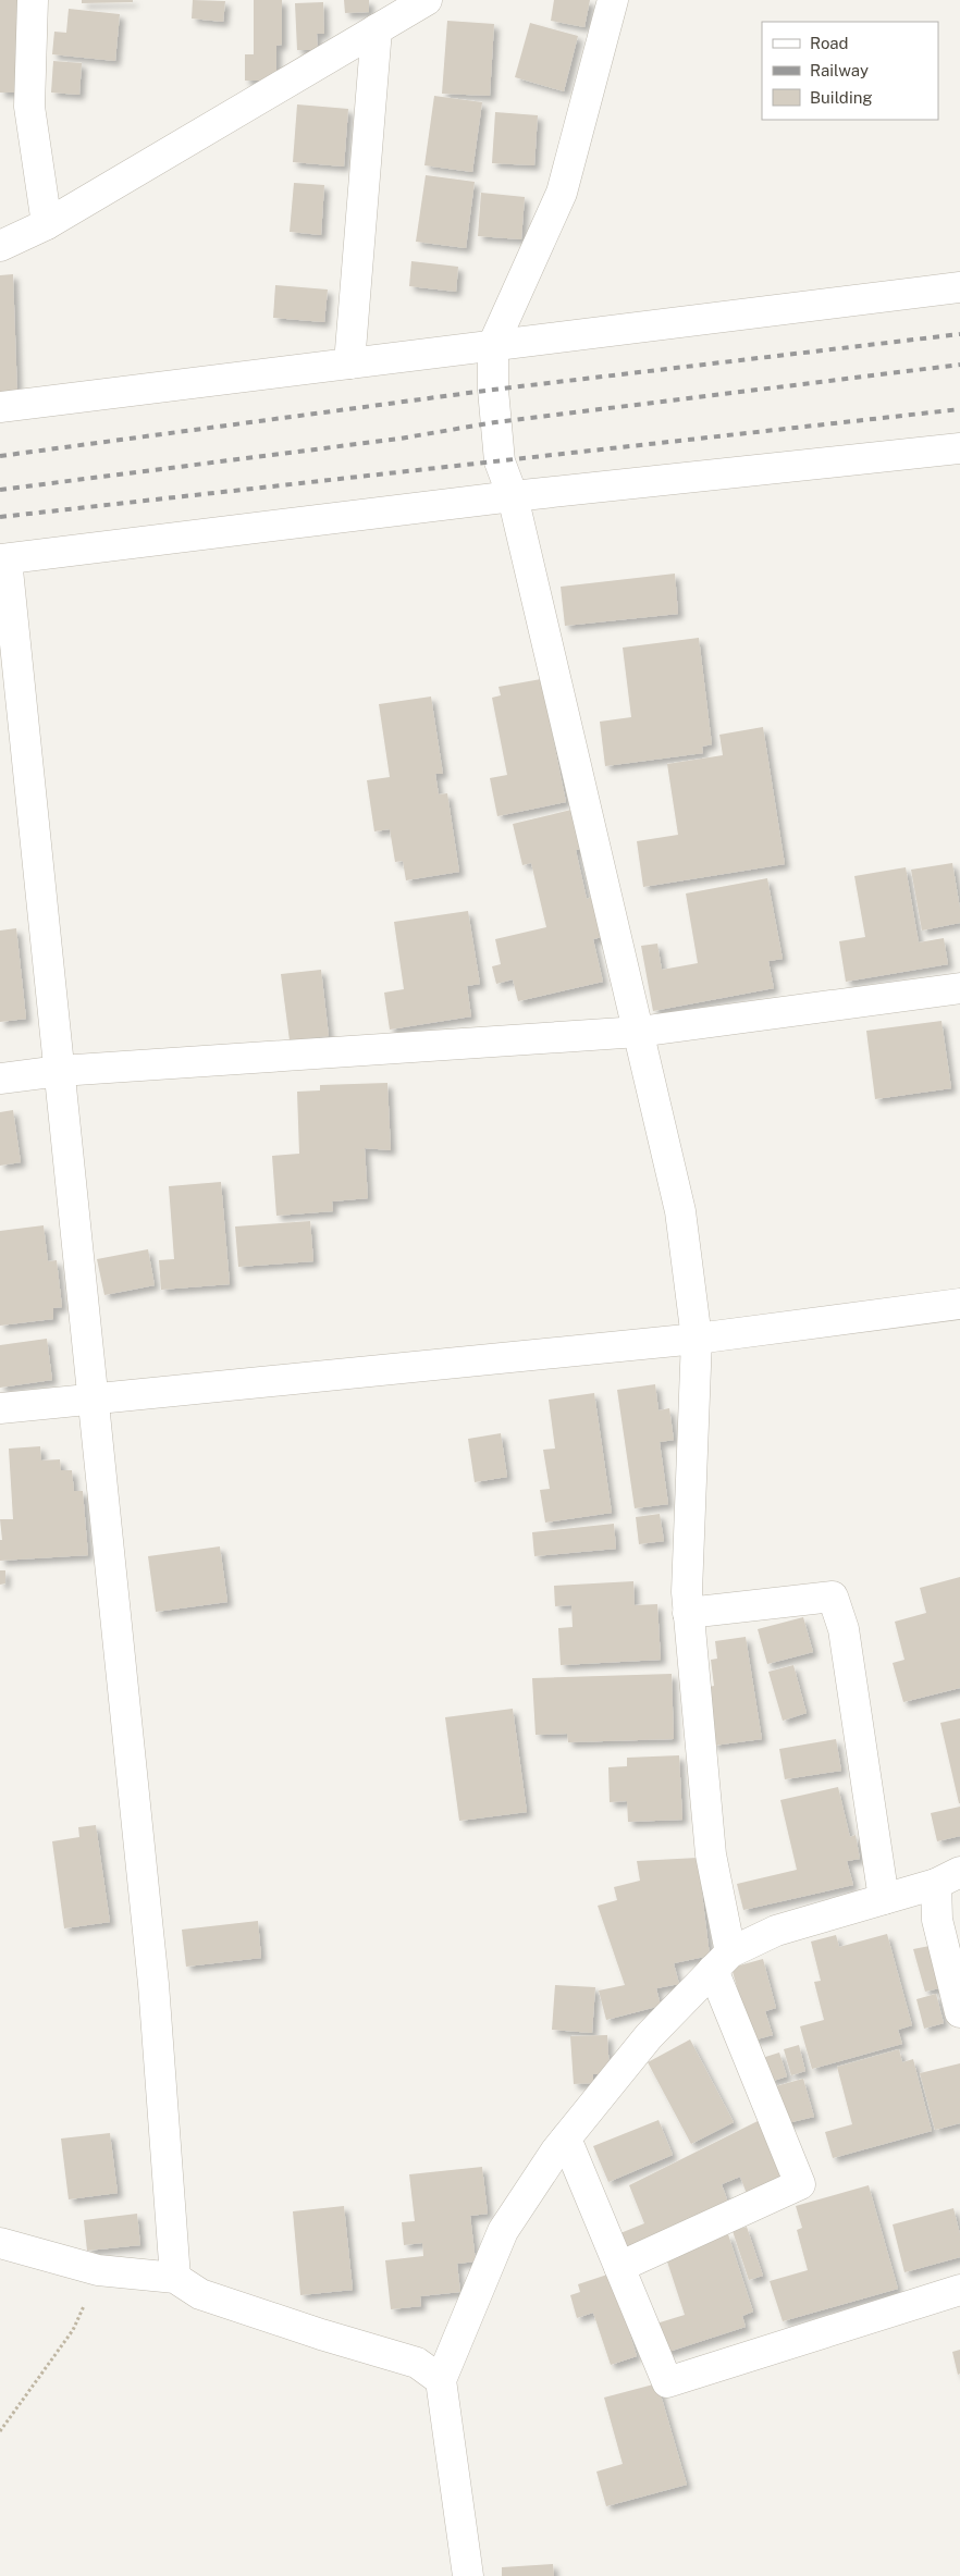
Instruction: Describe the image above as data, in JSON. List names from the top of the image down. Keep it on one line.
{"legend":["Road","Railway","Building"]}
